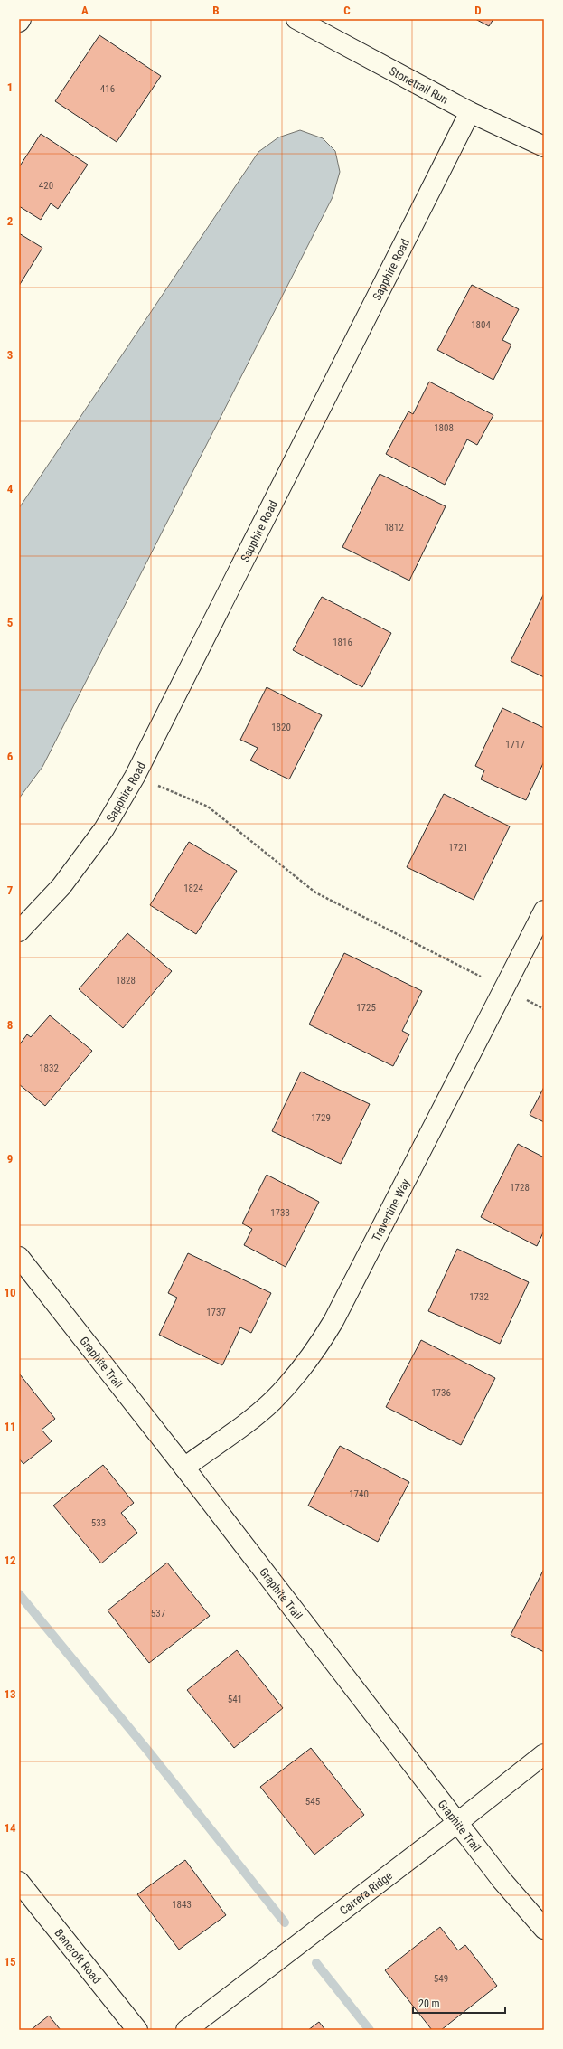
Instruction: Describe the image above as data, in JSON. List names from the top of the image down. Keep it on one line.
{"streets":{"street":["Stonetrail Run","Sapphire Road","Travertine Way","Graphite Trail","Carrera Ridge","Bancroft Road"]},"crossings":[["Stonetrail Run","Sapphire Road"],["Travertine Way","Graphite Trail"],["Graphite Trail","Carrera Ridge"]],"house_numbers":["416","420","1804","1808","1812","1816","1820","1717","1721","1824","1828","1725","1832","1729","1728","1733","1732","1737","1736","1740","533","537","541","545","1843","549"],"scale_bar":"20 m","grid":{"columns":["A","B","C","D"],"rows":["1","2","3","4","5","6","7","8","9","10","11","12","13","14","15"]}}
